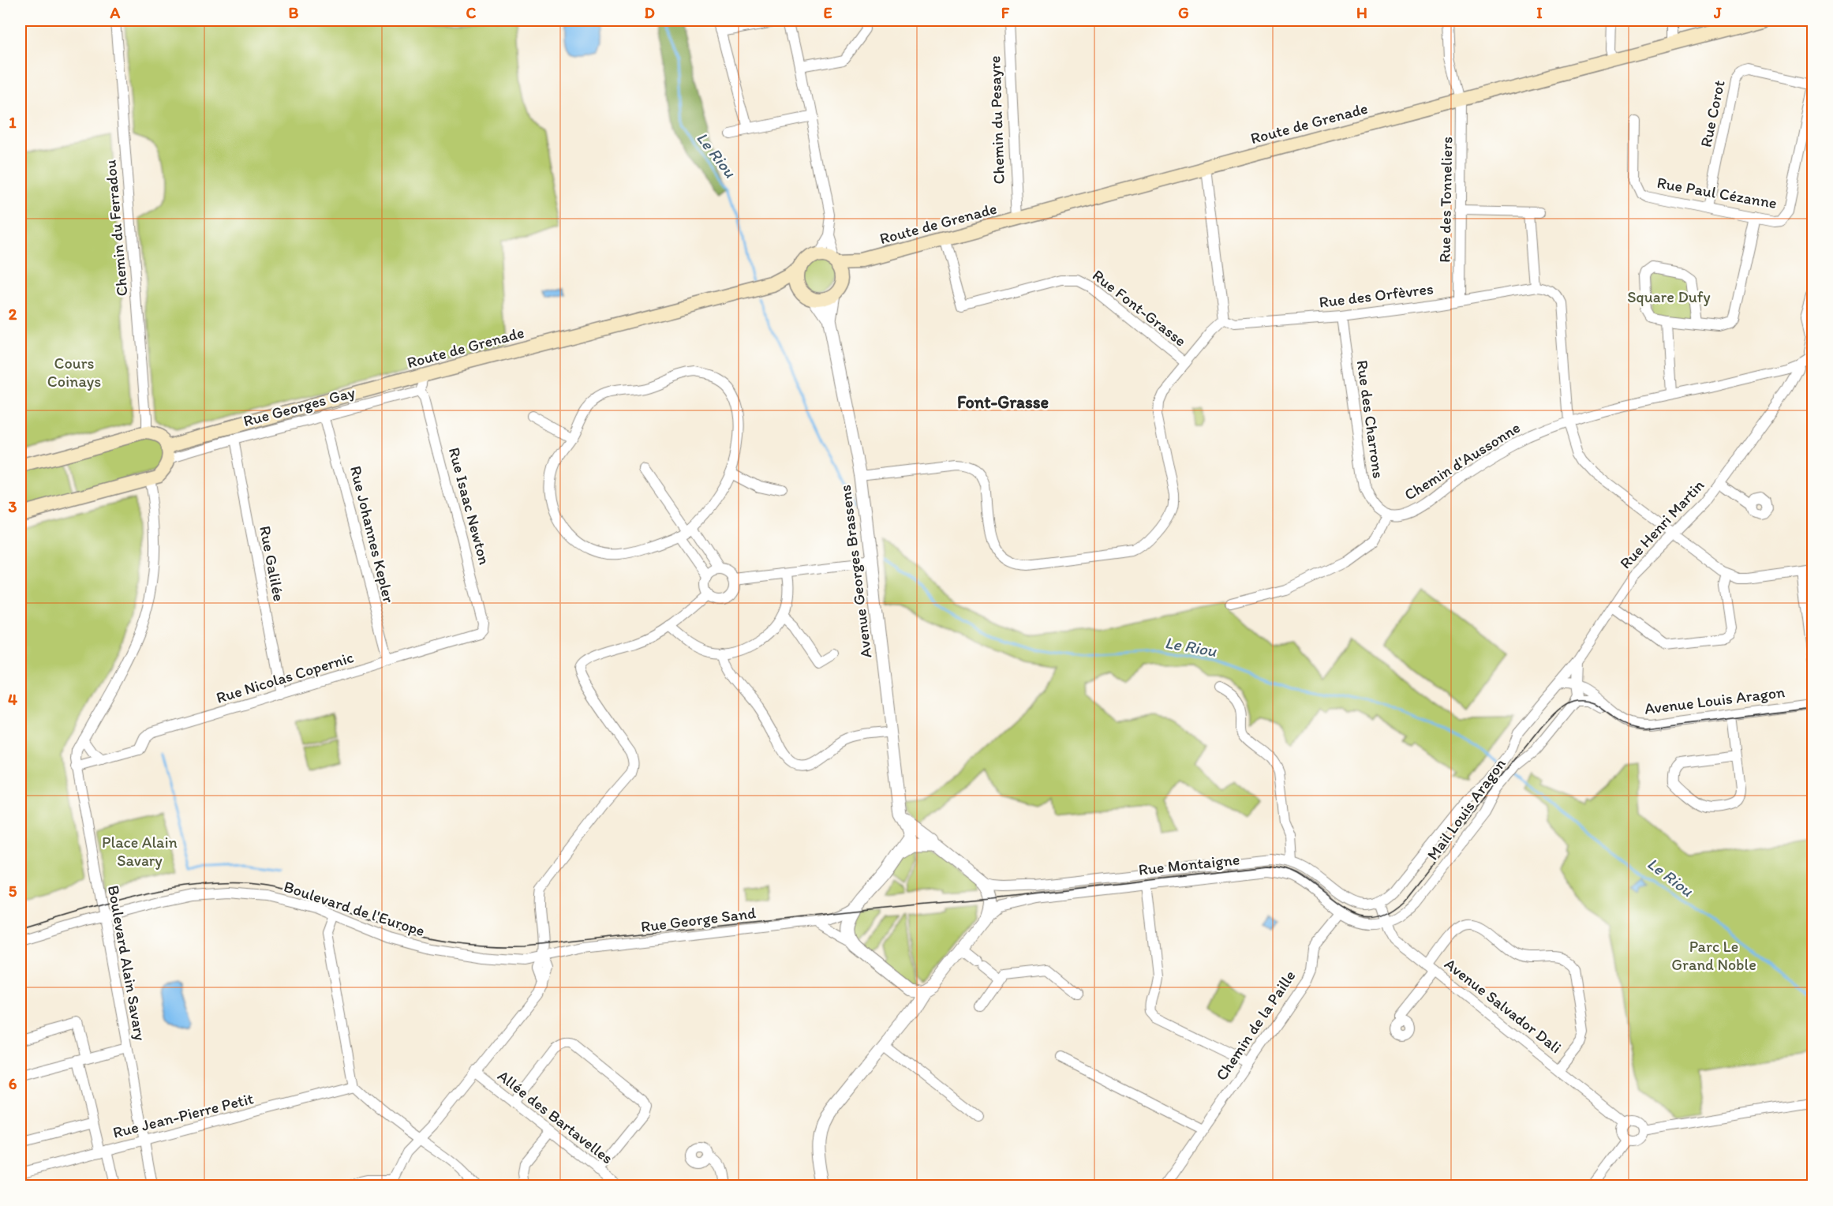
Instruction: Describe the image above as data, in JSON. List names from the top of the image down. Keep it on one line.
{"streets":{"main road":["Route de Grenade"],"street":["Rue Corot","Chemin du Pesayre","Rue Paul Cézanne","Rue des Tonneliers","Chemin du Ferradou","Rue des Orfèvres","Rue Font-Grasse","Rue Georges Gay","Rue des Charrons","Chemin d'Aussonne","Rue Isaac Newton","Rue Henri Martin","Rue Johannes Kepler","Rue Galilée","Avenue Georges Brassens","Rue Nicolas Copernic","Avenue Louis Aragon","Mail Louis Aragon","Rue Montaigne","Boulevard de l'Europe","Rue George Sand","Boulevard Alain Savary","Avenue Salvador Dali","Chemin de la Paille","Rue Jean-Pierre Petit","Allée des Bartavelles"]},"crossings":[["Rue Corot","Rue Paul Cézanne"],["Chemin du Pesayre","Route de Grenade"],["Route de Grenade","Rue des Tonneliers"],["Route de Grenade","Rue Font-Grasse"],["Rue des Tonneliers","Rue des Orfèvres"],["Rue des Orfèvres","Rue des Charrons"],["Rue Georges Gay","Rue Isaac Newton"],["Rue Georges Gay","Rue Johannes Kepler"],["Rue Georges Gay","Rue Galilée"],["Rue des Charrons","Chemin d'Aussonne"],["Chemin d'Aussonne","Rue Henri Martin"],["Rue Isaac Newton","Rue Nicolas Copernic"],["Rue Henri Martin","Mail Louis Aragon"],["Rue Johannes Kepler","Rue Nicolas Copernic"],["Rue Galilée","Rue Nicolas Copernic"],["Avenue Georges Brassens","Rue Montaigne"],["Avenue Georges Brassens","Rue George Sand"],["Rue Nicolas Copernic","Boulevard Alain Savary"],["Avenue Louis Aragon","Mail Louis Aragon"],["Mail Louis Aragon","Rue Montaigne"],["Mail Louis Aragon","Avenue Salvador Dali"],["Rue Montaigne","Rue George Sand"],["Rue Montaigne","Avenue Salvador Dali"],["Rue Montaigne","Chemin de la Paille"],["Boulevard de l'Europe","Rue George Sand"],["Boulevard de l'Europe","Boulevard Alain Savary"],["Boulevard Alain Savary","Rue Jean-Pierre Petit"]],"districts":["Font-Grasse"],"water":["Le Riou"],"parks":["Square Dufy","Cours Coinays","Place Alain Savary","Parc Le Grand Noble"],"grid":{"columns":["A","B","C","D","E","F","G","H","I","J"],"rows":["1","2","3","4","5","6"]}}
